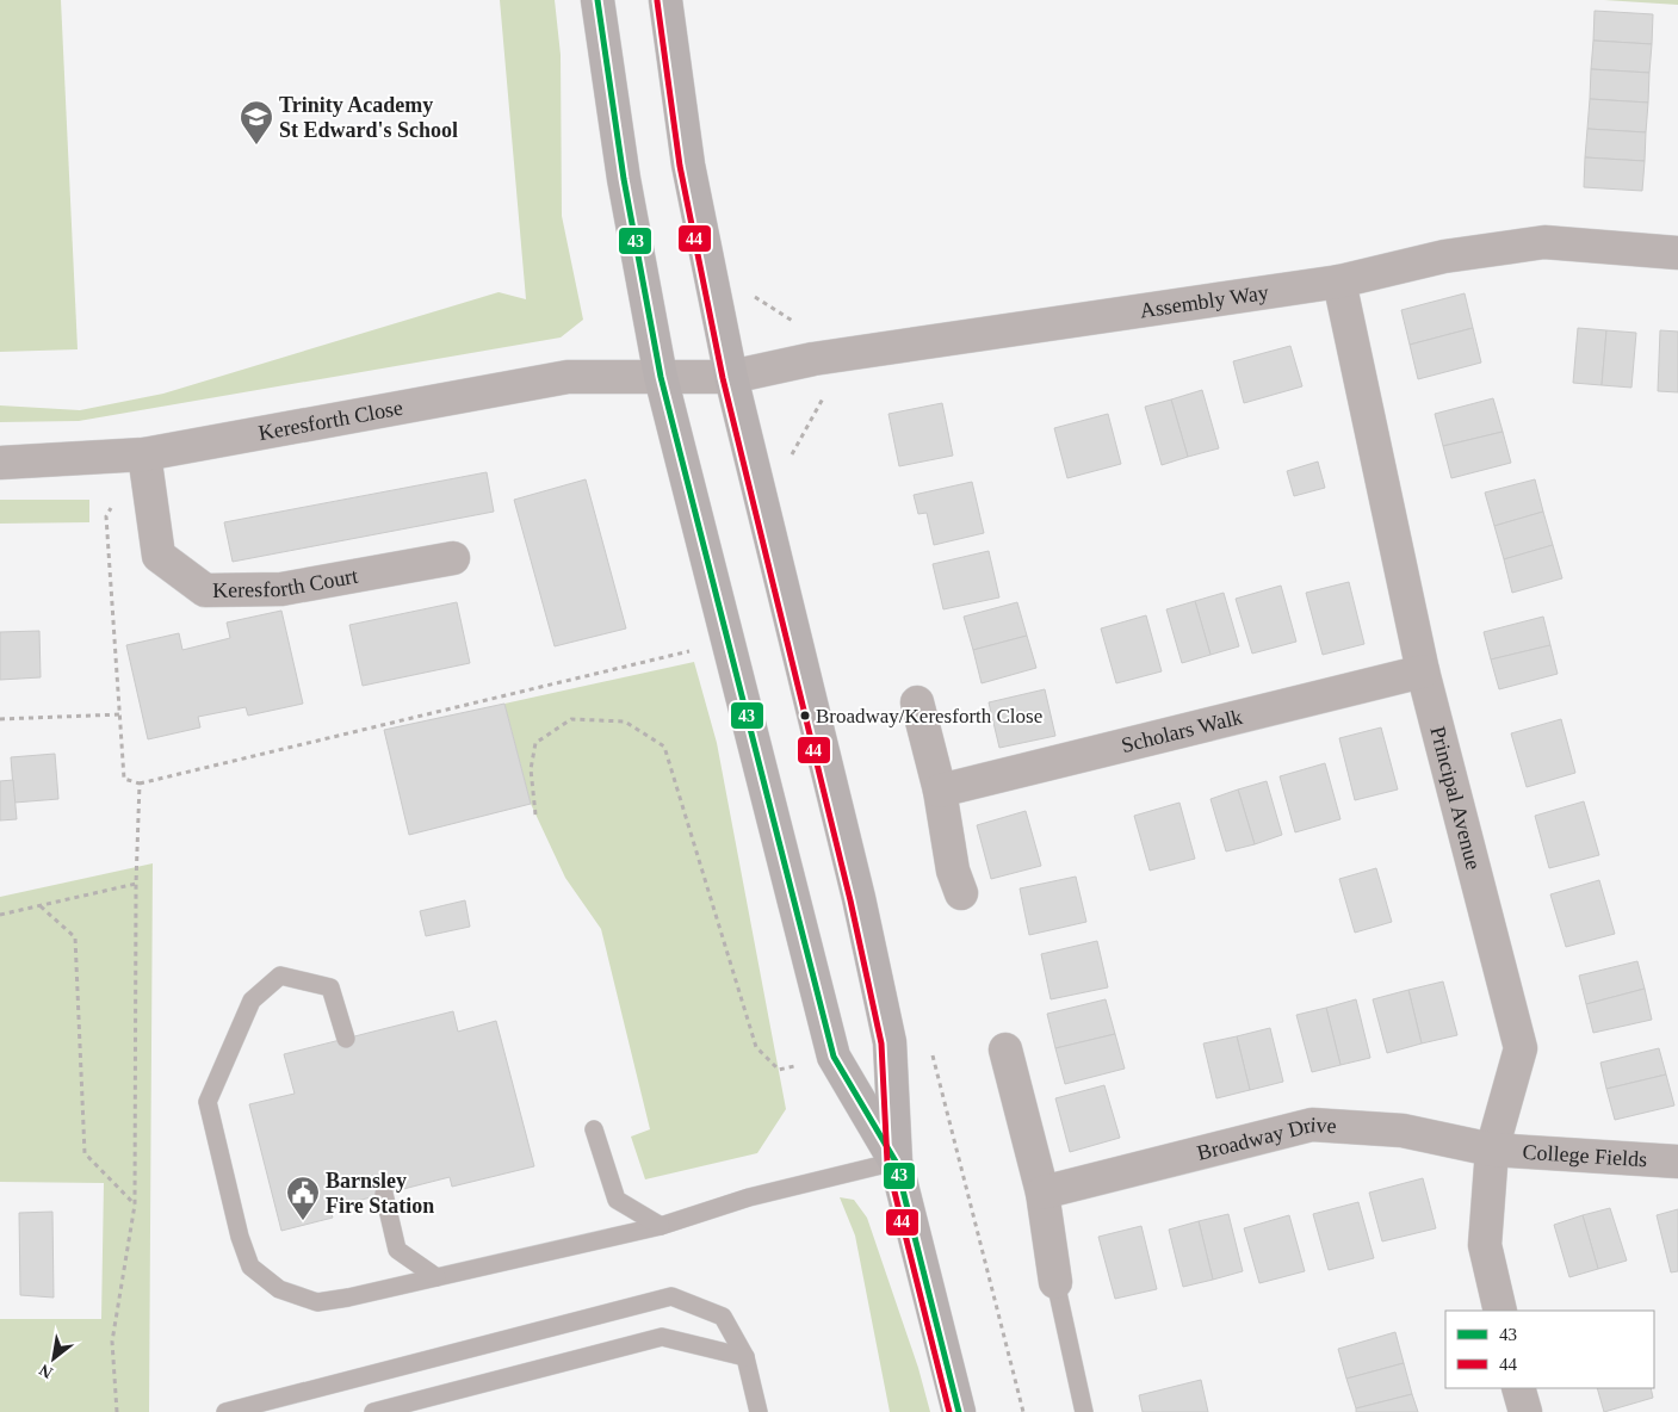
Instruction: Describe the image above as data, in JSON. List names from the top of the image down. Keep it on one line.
{"streets":{"street":["Assembly Way","Keresforth Close","Keresforth Court","Scholars Walk","Principal Avenue","Broadway Drive","College Fields"]},"crossings":[["Assembly Way","Keresforth Close"],["Assembly Way","Principal Avenue"],["Keresforth Close","Keresforth Court"],["Scholars Walk","Principal Avenue"],["Principal Avenue","Broadway Drive"],["Principal Avenue","College Fields"],["Broadway Drive","College Fields"]],"places":{"school or university":["Trinity Academy St Edward's School"],"other":["Broadway/Keresforth Close"],"public building":["Barnsley Fire Station"]},"lines":["transit line 43","transit line 44"],"legend":["43","44"],"north":"bottom left"}
